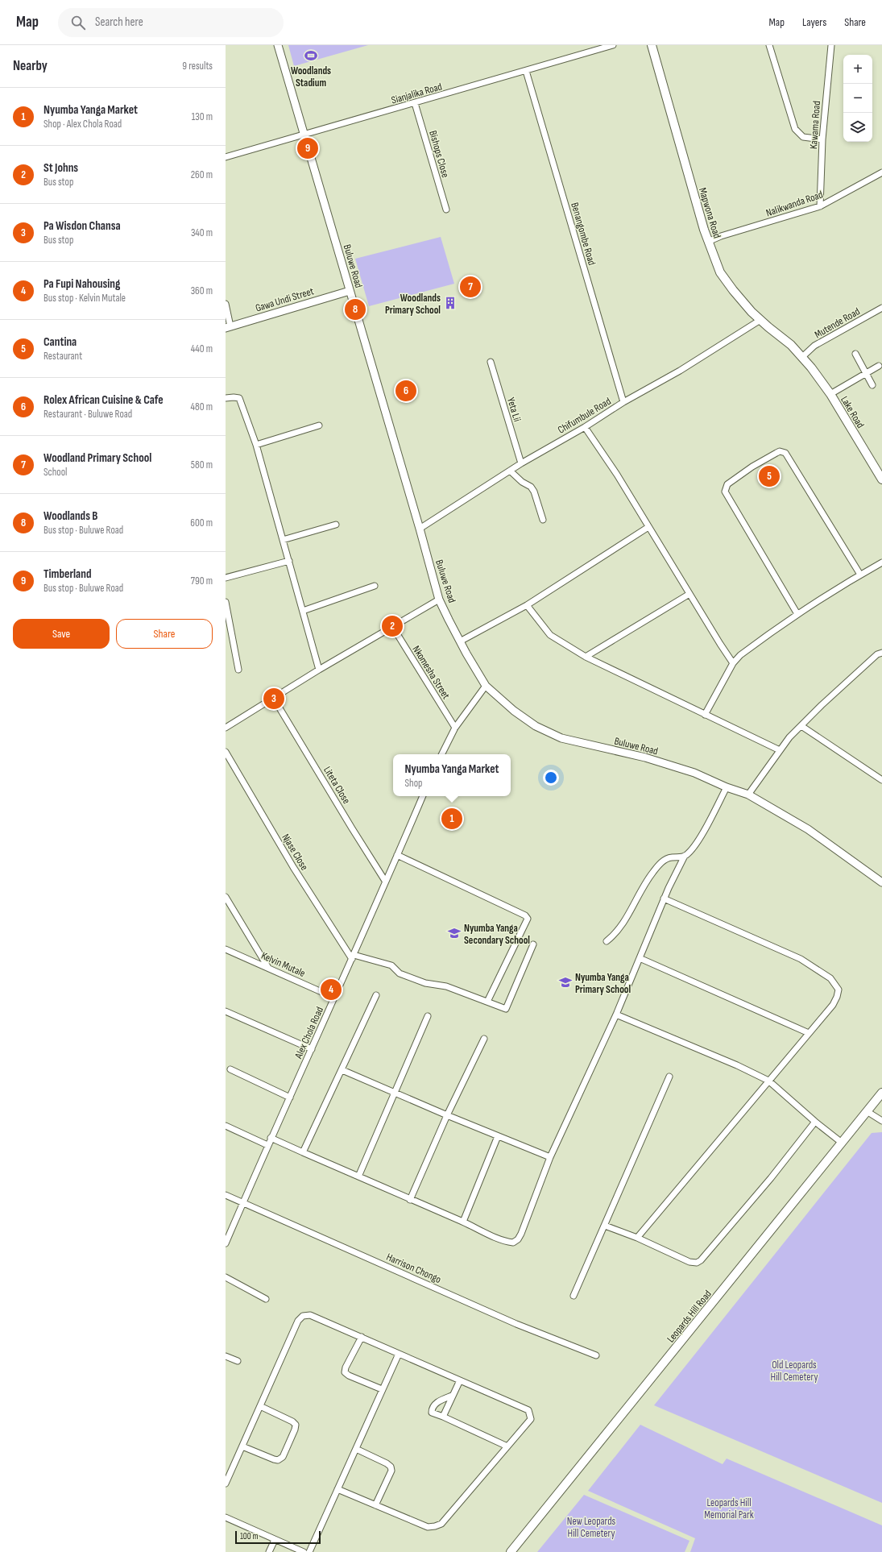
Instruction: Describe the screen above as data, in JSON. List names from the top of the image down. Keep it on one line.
{"streets":{"main road":["Mapwona Road","Lake Road","Leopards Hill Road"],"street":["Sianjalika Road","Kawama Road","Bishops Close","Nalikwanda Road","Benangombe Road","Buluwe Road","Gawa Undi Street","Mutende Road","Yeta Lii","Chifumbule Road","Nkomesha Street","Liteta Close","Njase Close","Kelvin Mutale","Alex Chola Road","Harrison Chongo"]},"crossings":[["Sianjalika Road","Bishops Close"],["Sianjalika Road","Benangombe Road"],["Sianjalika Road","Buluwe Road"],["Kawama Road","Nalikwanda Road"],["Nalikwanda Road","Mapwona Road"],["Mapwona Road","Mutende Road"],["Mapwona Road","Lake Road"],["Mapwona Road","Chifumbule Road"],["Benangombe Road","Chifumbule Road"],["Buluwe Road","Gawa Undi Street"],["Buluwe Road","Chifumbule Road"],["Mutende Road","Lake Road"],["Yeta Lii","Chifumbule Road"],["Liteta Close","Alex Chola Road"],["Njase Close","Alex Chola Road"],["Kelvin Mutale","Alex Chola Road"],["Alex Chola Road","Harrison Chongo"]],"parks":["Old Leopards Hill Cemetery","Leopards Hill Memorial Park","New Leopards Hill Cemetery"],"places":{"sports":["Woodlands Stadium"],"building":["Woodlands Primary School"],"school or university":["Nyumba Yanga Secondary School","Nyumba Yanga Primary School"]},"scale_bar":"100 m","page":{"header":"Map","search":"Search here","nav":["Map","Layers","Share"],"heading":["Nearby","9 results"],"map_buttons":["+","−"],"list":[{"mark":"1","name":"Nyumba Yanga Market","note":"Shop · Alex Chola Road","value":"130 m"},{"mark":"2","name":"St Johns","note":"Bus stop","value":"260 m"},{"mark":"3","name":"Pa Wisdon Chansa","note":"Bus stop","value":"340 m"},{"mark":"4","name":"Pa Fupi Nahousing","note":"Bus stop · Kelvin Mutale","value":"360 m"},{"mark":"5","name":"Cantina","note":"Restaurant","value":"440 m"},{"mark":"6","name":"Rolex African Cuisine & Cafe","note":"Restaurant · Buluwe Road","value":"480 m"},{"mark":"7","name":"Woodland Primary School","note":"School","value":"580 m"},{"mark":"8","name":"Woodlands B","note":"Bus stop · Buluwe Road","value":"600 m"},{"mark":"9","name":"Timberland","note":"Bus stop · Buluwe Road","value":"790 m"}],"pins":["9","7","8","6","5","2","3","1","4"],"buttons":["Save","Share"],"popup":["Nyumba Yanga Market","Shop"],"scale":"100 m"}}
